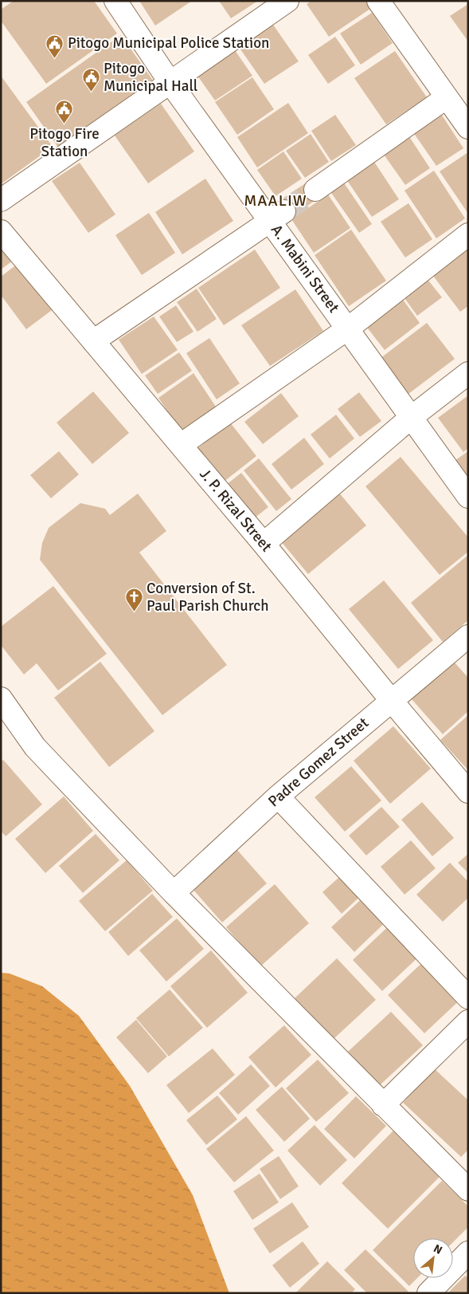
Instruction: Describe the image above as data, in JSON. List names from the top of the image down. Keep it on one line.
{"streets":{"street":["A. Mabini Street","J. P. Rizal Street","Padre Gomez Street"]},"crossings":[["J. P. Rizal Street","Padre Gomez Street"]],"districts":["MAALIW"],"places":{"public building":["Pitogo Municipal Police Station","Pitogo Municipal Hall","Pitogo Fire Station"],"church":["Conversion of St. Paul Parish Church"]},"north":"top right"}
